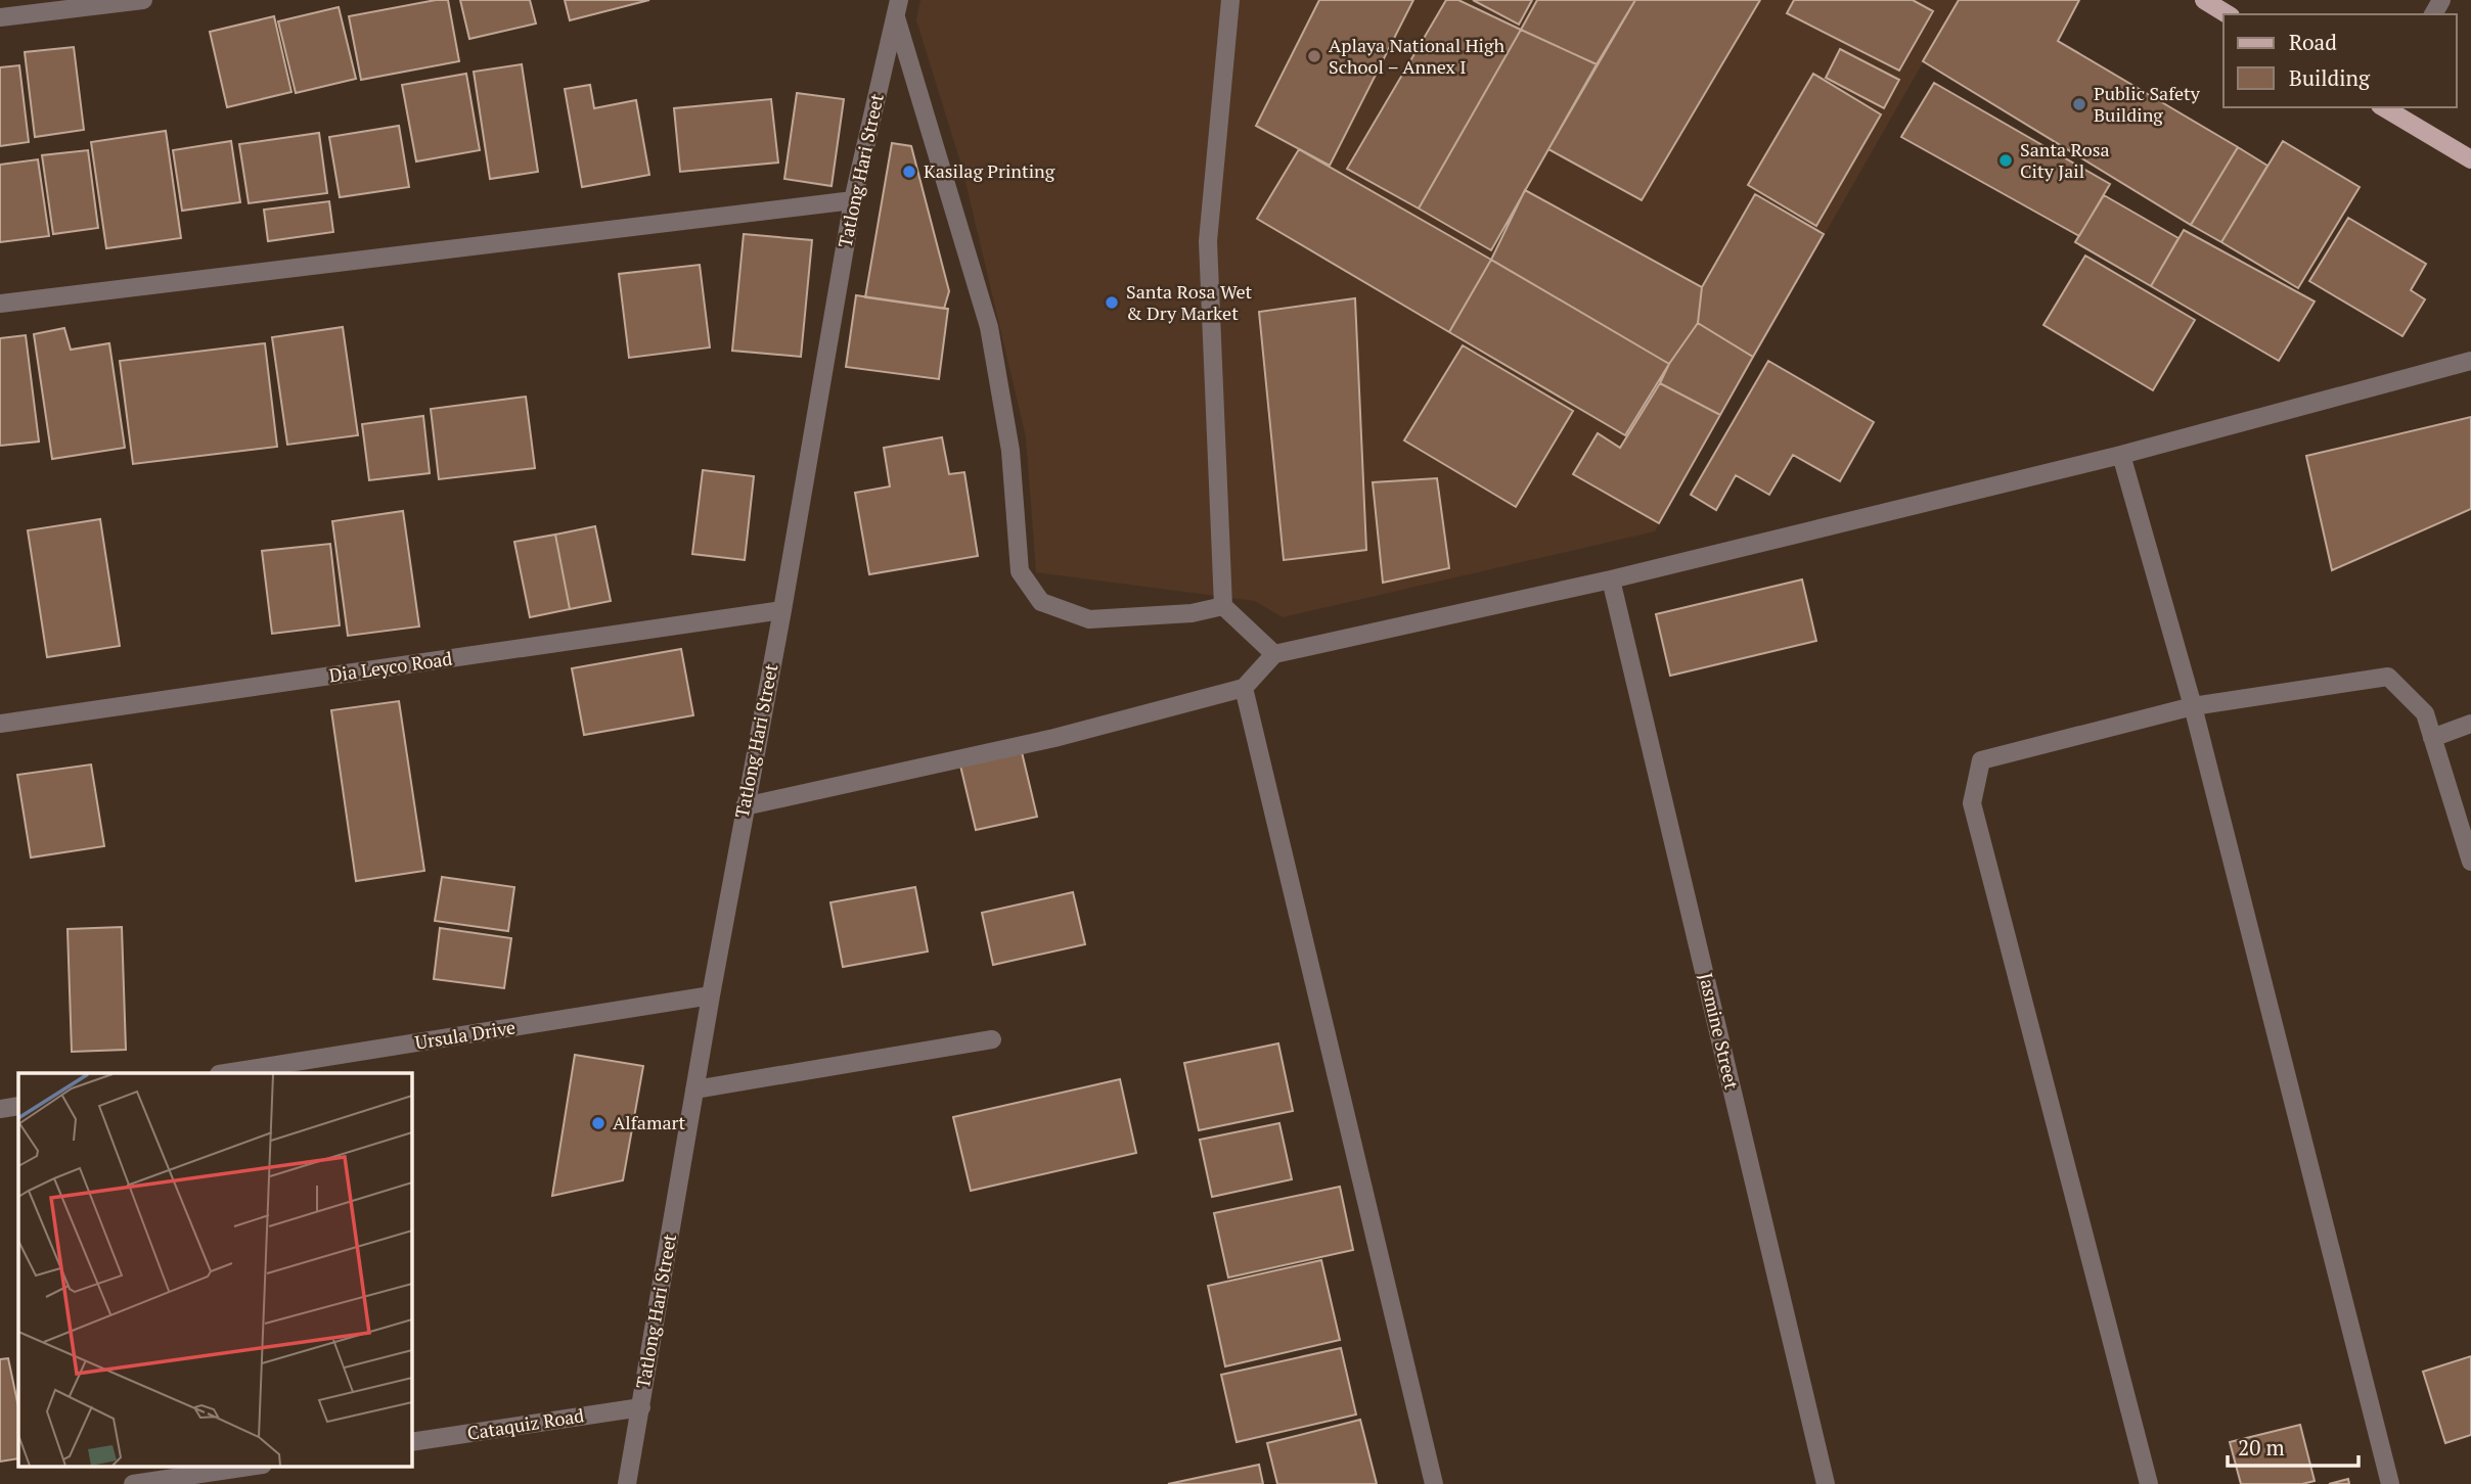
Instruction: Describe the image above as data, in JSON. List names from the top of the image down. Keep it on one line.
{"streets":{"street":["Tatlong Hari Street","Dia Leyco Road","Jasmine Street","Ursula Drive","Cataquiz Road"]},"crossings":[["Tatlong Hari Street","Dia Leyco Road"],["Tatlong Hari Street","Ursula Drive"],["Tatlong Hari Street","Cataquiz Road"]],"places":["Aplaya National High School – Annex I","Public Safety Building","Santa Rosa City Jail","Kasilag Printing","Santa Rosa Wet & Dry Market","Alfamart"],"legend":["Road","Building"],"scale_bar":"20 m"}
